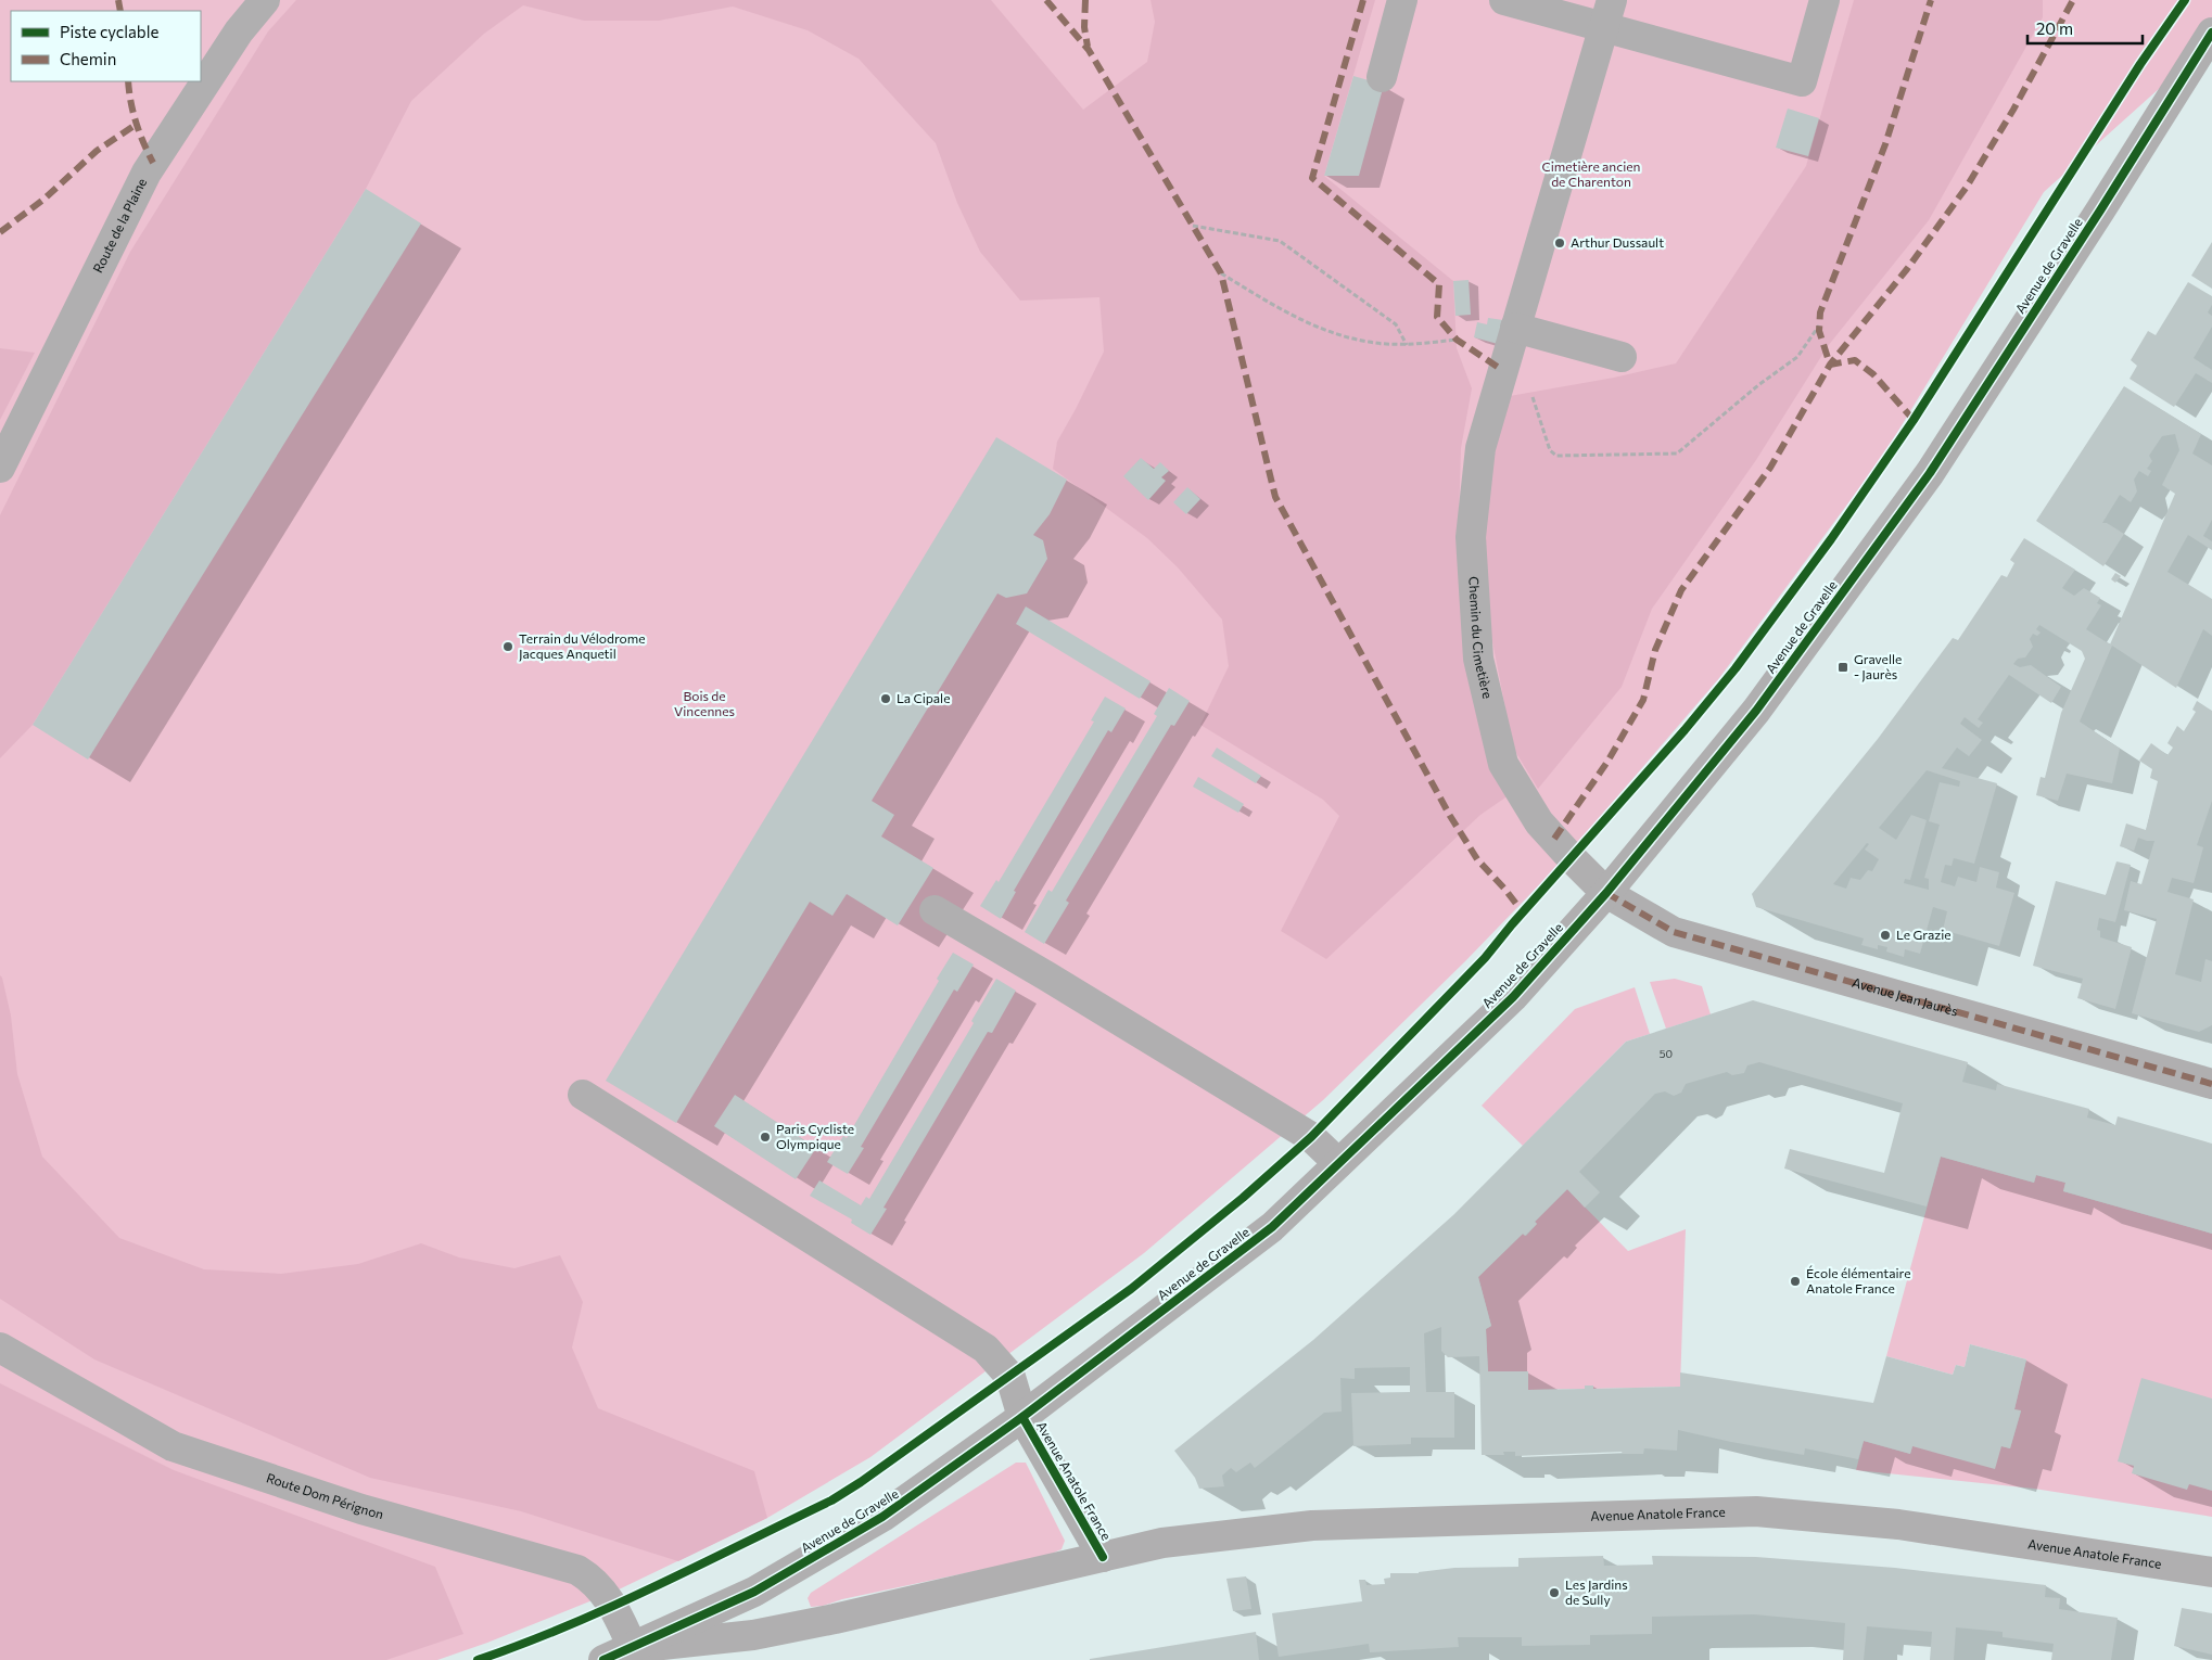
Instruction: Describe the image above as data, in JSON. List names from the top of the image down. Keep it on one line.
{"streets":{"street":["Route de la Plaine","Avenue de Gravelle","Chemin du Cimetière","Avenue Jean Jaurès","Avenue Anatole France","Route Dom Pérignon"]},"crossings":[["Avenue de Gravelle","Chemin du Cimetière"],["Avenue de Gravelle","Avenue Jean Jaurès"],["Avenue de Gravelle","Avenue Anatole France"],["Avenue de Gravelle","Route Dom Pérignon"],["Chemin du Cimetière","Avenue Jean Jaurès"],["Avenue Anatole France","Route Dom Pérignon"]],"parks":["Cimetière ancien de Charenton","Bois de Vincennes"],"places":{"other":["Arthur Dussault","Terrain du Vélodrome Jacques Anquetil","La Cipale","Le Grazie","Paris Cycliste Olympique","École élémentaire Anatole France","Les Jardins de Sully"],"transit":["Gravelle - Jaurès"]},"house_numbers":["50"],"legend":["Piste cyclable","Chemin"],"scale_bar":"20 m"}
